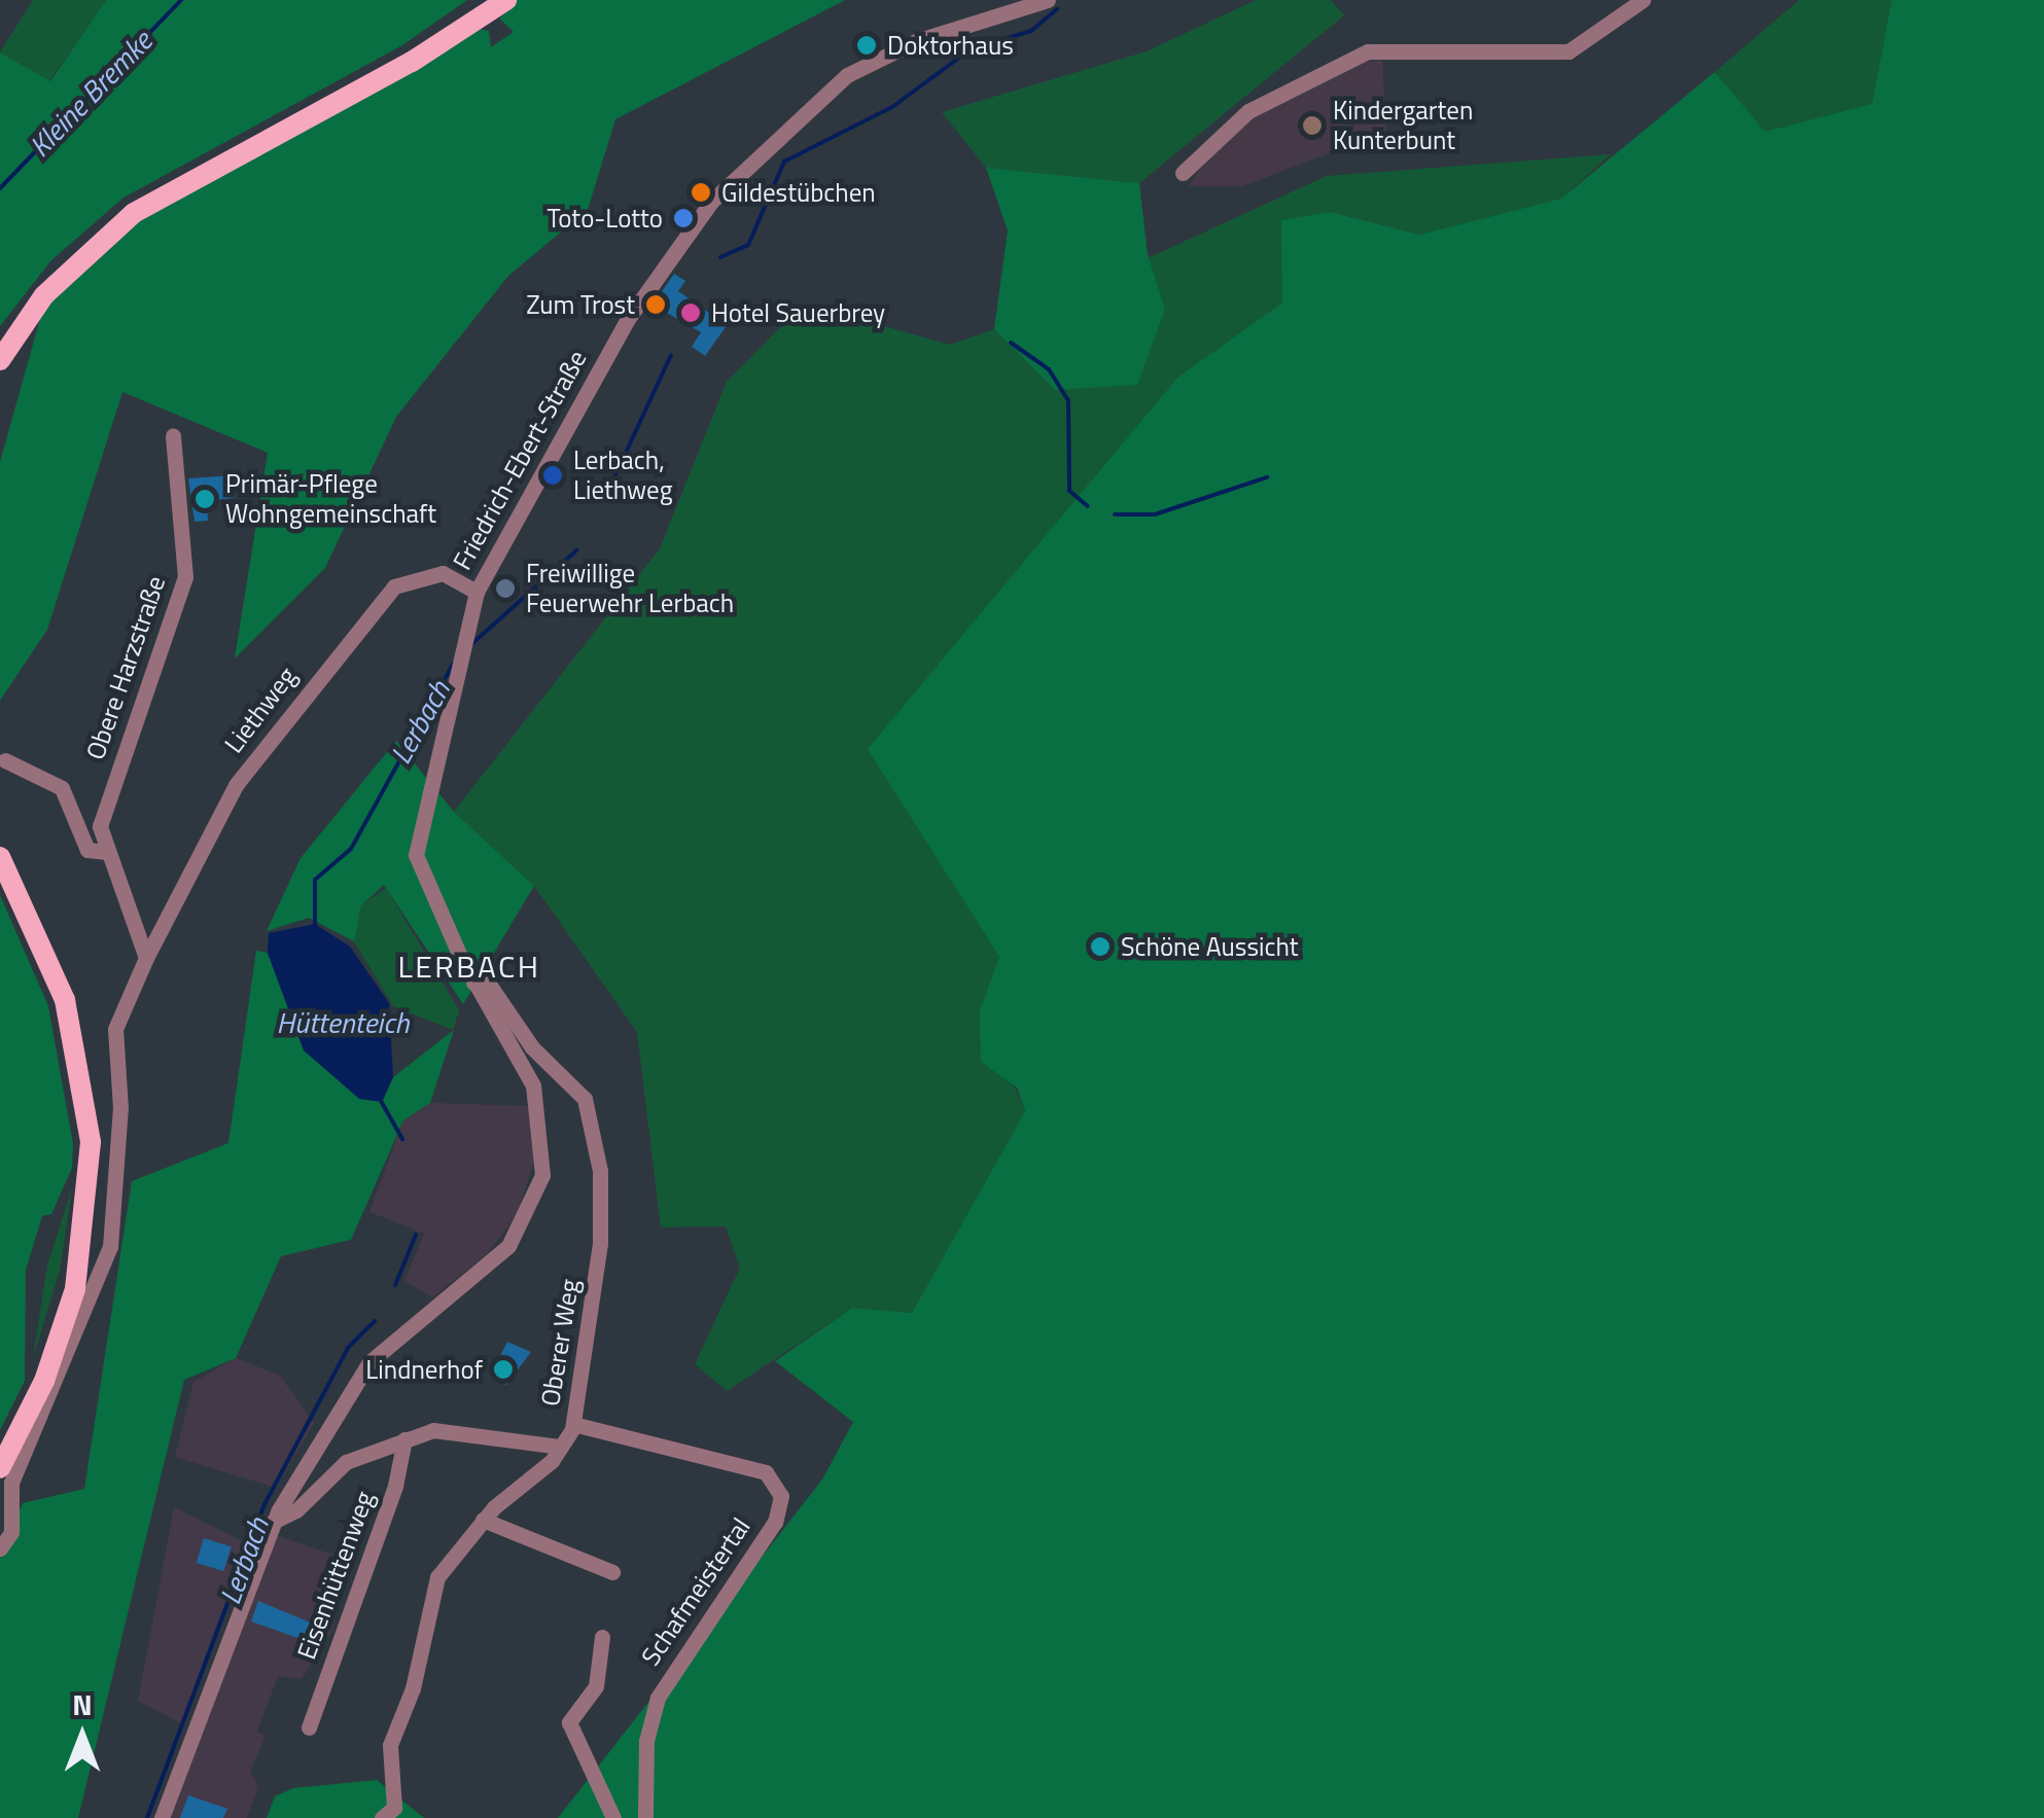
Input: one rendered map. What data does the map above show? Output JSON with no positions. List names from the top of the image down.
{
  "streets": {
    "street": [
      "Friedrich-Ebert-Straße",
      "Obere Harzstraße",
      "Liethweg",
      "Oberer Weg",
      "Eisenhüttenweg",
      "Schafmeistertal"
    ]
  },
  "crossings": [
    ["Friedrich-Ebert-Straße", "Liethweg"],
    ["Friedrich-Ebert-Straße", "Oberer Weg"],
    ["Obere Harzstraße", "Liethweg"]
  ],
  "districts": ["LERBACH"],
  "water": ["Kleine Bremke", "Lerbach", "Hüttenteich"],
  "places": [
    "Doktorhaus",
    "Kindergarten Kunterbunt",
    "Gildestübchen",
    "Toto-Lotto",
    "Zum Trost",
    "Hotel Sauerbrey",
    "Lerbach, Liethweg",
    "Primär-Pflege Wohngemeinschaft",
    "Freiwillige Feuerwehr Lerbach",
    "Schöne Aussicht",
    "Lindnerhof"
  ],
  "north": "top"
}
